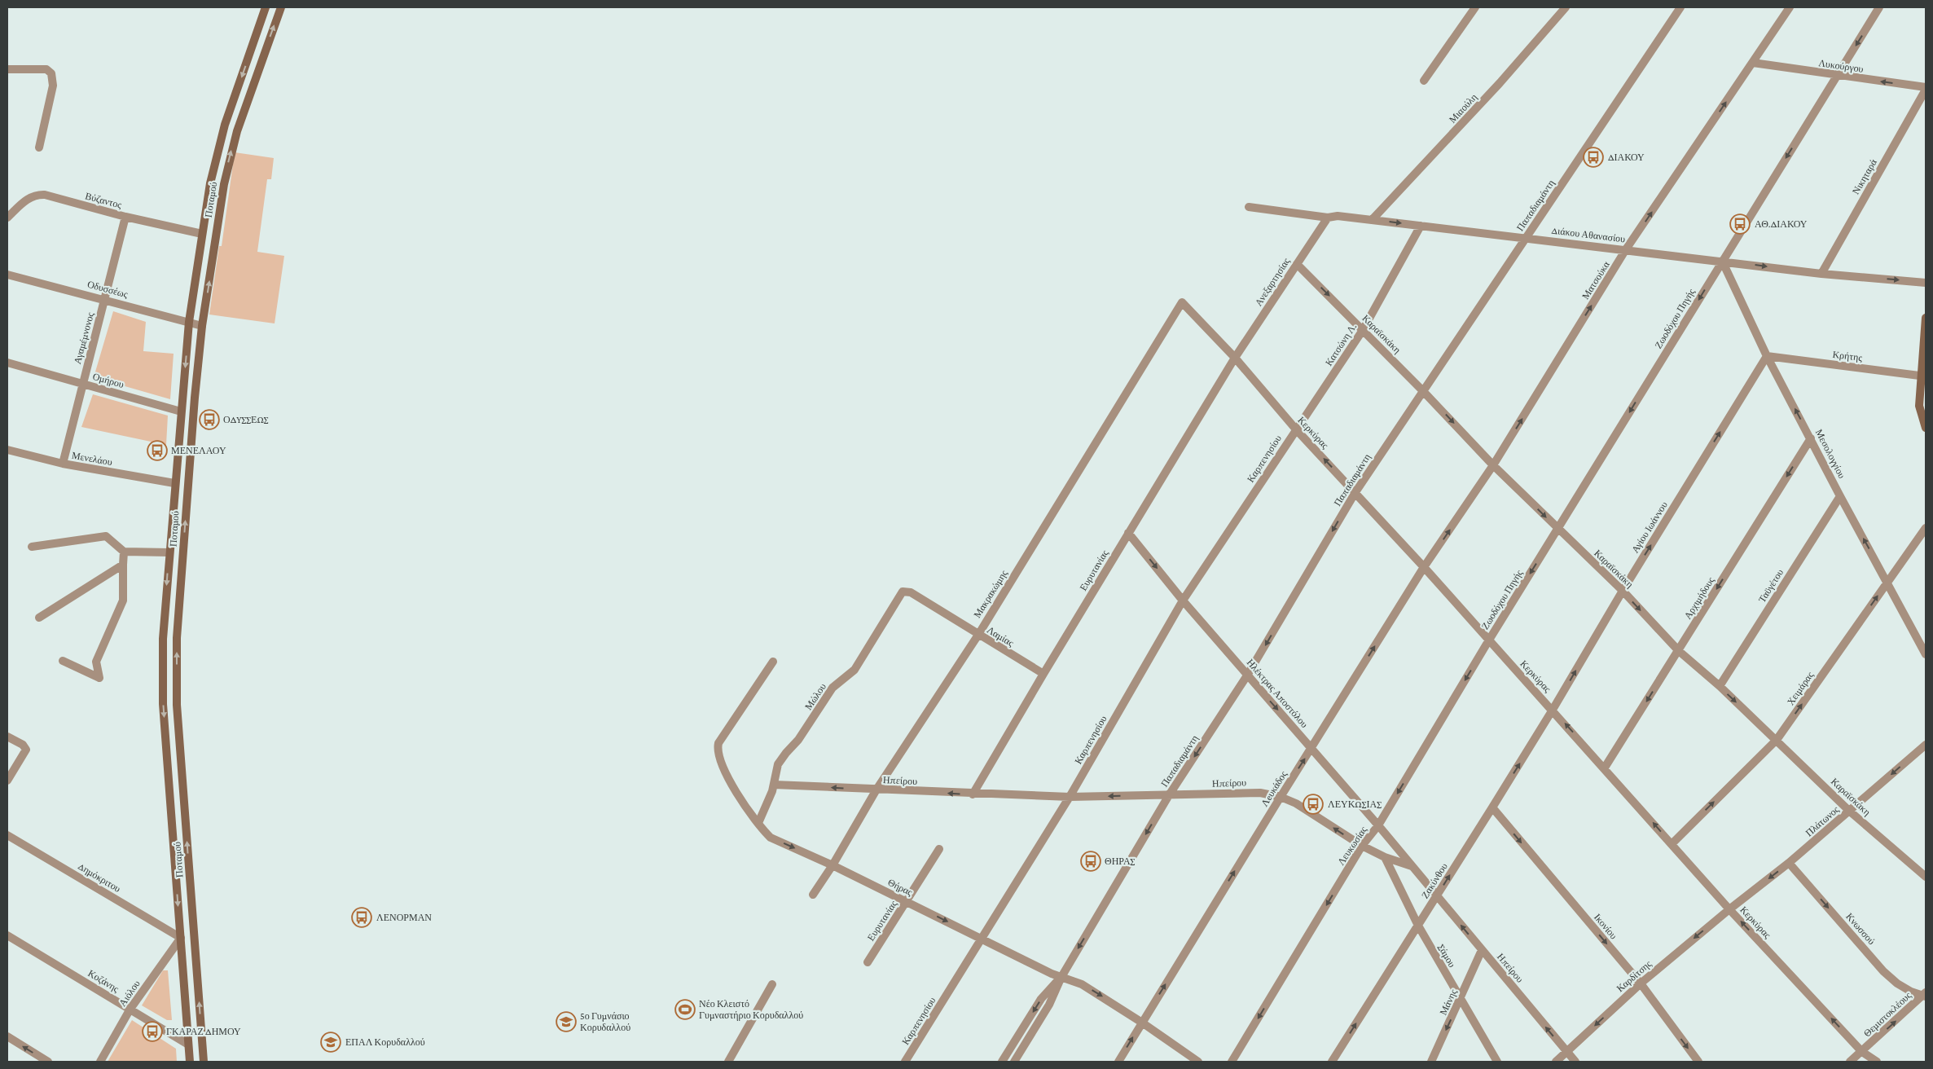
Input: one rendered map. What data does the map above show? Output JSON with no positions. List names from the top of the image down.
{
  "streets": {
    "street": [
      "Λυκούργου",
      "Μιαούλη",
      "Νικηταρά",
      "Ποταμού",
      "Βύζαντος",
      "Παπαδιαμάντη",
      "Διάκου Αθανασίου",
      "Ματσούκα",
      "Ανεξαρτησίας",
      "Οδυσσέως",
      "Ζωοδόχου Πηγής",
      "Καραϊσκάκη",
      "Αγαμέμνονος",
      "Κατσώνη Λ.",
      "Κρήτης",
      "Ομήρου",
      "Κερκύρας",
      "Μεσολογγίου",
      "Μενελάου",
      "Καρπενησίου",
      "Αγίου Ιωάννου",
      "Ευρυτανίας",
      "Ταϋγέτου",
      "Μακρακώμης",
      "Αρχιμήδους",
      "Λαμίας",
      "Χειμάρας",
      "Ηλέκτρας Αποστόλου",
      "Μώλου",
      "Ηπείρου",
      "Λeυκάδος",
      "Πλάτωνος",
      "Λευκωσίας",
      "Δημόκριτου",
      "Ζακύνθου",
      "Θήρας",
      "Ικονίου",
      "Κνωσσού",
      "Σάμου",
      "Καρδίτσης",
      "Κοζάνης",
      "Αιόλου",
      "Μάνης",
      "Θεμιστοκλέους"
    ]
  },
  "crossings": [
    ["Λυκούργου", "Νικηταρά"],
    ["Λυκούργου", "Ματσούκα"],
    ["Λυκούργου", "Ζωοδόχου Πηγής"],
    ["Μιαούλη", "Διάκου Αθανασίου"],
    ["Νικηταρά", "Διάκου Αθανασίου"],
    ["Ποταμού", "Βύζαντος"],
    ["Ποταμού", "Οδυσσέως"],
    ["Ποταμού", "Ομήρου"],
    ["Ποταμού", "Μενελάου"],
    ["Ποταμού", "Δημόκριτου"],
    ["Ποταμού", "Κοζάνης"],
    ["Ποταμού", "Αιόλου"],
    ["Βύζαντος", "Αγαμέμνονος"],
    ["Παπαδιαμάντη", "Διάκου Αθανασίου"],
    ["Παπαδιαμάντη", "Καραϊσκάκη"],
    ["Παπαδιαμάντη", "Κερκύρας"],
    ["Παπαδιαμάντη", "Ηλέκτρας Αποστόλου"],
    ["Παπαδιαμάντη", "Ηπείρου"],
    ["Παπαδιαμάντη", "Θήρας"],
    ["Διάκου Αθανασίου", "Ματσούκα"],
    ["Διάκου Αθανασίου", "Ανεξαρτησίας"],
    ["Διάκου Αθανασίου", "Ζωοδόχου Πηγής"],
    ["Διάκου Αθανασίου", "Κατσώνη Λ."],
    ["Διάκου Αθανασίου", "Μεσολογγίου"],
    ["Ματσούκα", "Καραϊσκάκη"],
    ["Ματσούκα", "Κερκύρας"],
    ["Ματσούκα", "Λeυκάδος"],
    ["Ανεξαρτησίας", "Καραϊσκάκη"],
    ["Ανεξαρτησίας", "Κερκύρας"],
    ["Ανεξαρτησίας", "Ευρυτανίας"],
    ["Οδυσσέως", "Αγαμέμνονος"],
    ["Ζωοδόχου Πηγής", "Καραϊσκάκη"],
    ["Ζωοδόχου Πηγής", "Κερκύρας"],
    ["Ζωοδόχου Πηγής", "Μεσολογγίου"],
    ["Ζωοδόχου Πηγής", "Λευκωσίας"],
    ["Καραϊσκάκη", "Κατσώνη Λ."],
    ["Καραϊσκάκη", "Αγίου Ιωάννου"],
    ["Καραϊσκάκη", "Ταϋγέτου"],
    ["Καραϊσκάκη", "Αρχιμήδους"],
    ["Καραϊσκάκη", "Χειμάρας"],
    ["Καραϊσκάκη", "Πλάτωνος"],
    ["Αγαμέμνονος", "Ομήρου"],
    ["Αγαμέμνονος", "Μενελάου"],
    ["Κατσώνη Λ.", "Κερκύρας"],
    ["Κατσώνη Λ.", "Καρπενησίου"],
    ["Κρήτης", "Μεσολογγίου"],
    ["Κρήτης", "Αγίου Ιωάννου"],
    ["Κερκύρας", "Καρπενησίου"],
    ["Κερκύρας", "Αγίου Ιωάννου"],
    ["Κερκύρας", "Ευρυτανίας"],
    ["Κερκύρας", "Μακρακώμης"],
    ["Κερκύρας", "Αρχιμήδους"],
    ["Κερκύρας", "Χειμάρας"],
    ["Κερκύρας", "Λeυκάδος"],
    ["Κερκύρας", "Πλάτωνος"],
    ["Κερκύρας", "Λευκωσίας"],
    ["Κερκύρας", "Ζακύνθου"],
    ["Κερκύρας", "Καρδίτσης"],
    ["Κερκύρας", "Θεμιστοκλέους"],
    ["Μεσολογγίου", "Αγίου Ιωάννου"],
    ["Μεσολογγίου", "Ταϋγέτου"],
    ["Μεσολογγίου", "Αρχιμήδους"],
    ["Μεσολογγίου", "Χειμάρας"],
    ["Καρπενησίου", "Ηλέκτρας Αποστόλου"],
    ["Καρπενησίου", "Ηπείρου"],
    ["Καρπενησίου", "Θήρας"],
    ["Αγίου Ιωάννου", "Ζακύνθου"],
    ["Ευρυτανίας", "Λαμίας"],
    ["Ευρυτανίας", "Ηλέκτρας Αποστόλου"],
    ["Ευρυτανίας", "Ηπείρου"],
    ["Ευρυτανίας", "Θήρας"],
    ["Μακρακώμης", "Λαμίας"],
    ["Μακρακώμης", "Ηπείρου"],
    ["Μακρακώμης", "Θήρας"],
    ["Λαμίας", "Μώλου"],
    ["Ηλέκτρας Αποστόλου", "Ηπείρου"],
    ["Ηλέκτρας Αποστόλου", "Λeυκάδος"],
    ["Ηλέκτρας Αποστόλου", "Λευκωσίας"],
    ["Μώλου", "Ηπείρου"],
    ["Μώλου", "Θήρας"],
    ["Ηπείρου", "Λeυκάδος"],
    ["Ηπείρου", "Λευκωσίας"],
    ["Ηπείρου", "Ζακύνθου"],
    ["Ηπείρου", "Σάμου"],
    ["Ηπείρου", "Καρδίτσης"],
    ["Ηπείρου", "Μάνης"],
    ["Λeυκάδος", "Θήρας"],
    ["Πλάτωνος", "Κνωσσού"],
    ["Πλάτωνος", "Καρδίτσης"],
    ["Δημόκριτου", "Αιόλου"],
    ["Ζακύνθου", "Ικονίου"],
    ["Ζακύνθου", "Σάμου"],
    ["Ικονίου", "Καρδίτσης"],
    ["Κνωσσού", "Θεμιστοκλέους"],
    ["Σάμου", "Μάνης"],
    ["Κοζάνης", "Αιόλου"]
  ],
  "one_way": [
    "Λυκούργου",
    "Παπαδιαμάντη",
    "Διάκου Αθανασίου",
    "Ματσούκα",
    "Ζωοδόχου Πηγής",
    "Καραϊσκάκη",
    "Κερκύρας",
    "Μεσολογγίου",
    "Αγίου Ιωάννου",
    "Αρχιμήδους",
    "Χειμάρας",
    "Ηλέκτρας Αποστόλου",
    "Ηπείρου",
    "Λeυκάδος",
    "Πλάτωνος",
    "Λευκωσίας",
    "Ζακύνθου",
    "Θήρας",
    "Ικονίου",
    "Κνωσσού",
    "Καρδίτσης",
    "Μάνης",
    "Θεμιστοκλέους"
  ],
  "places": {
    "bus stop": [
      "ΔΙΑΚΟΥ",
      "ΑΘ.ΔΙΑΚΟΥ",
      "ΟΔYΣΣΕΩΣ",
      "ΜΕΝΕΛΑΟΥ",
      "ΛΕΥΚΩΣΙΑΣ",
      "ΘΗΡΑΣ",
      "ΛΕΝΟΡΜΑΝ",
      "ΓΚΑΡΑΖ ΔΗΜΟΥ"
    ],
    "sports": ["Νέο Κλειστό Γυμναστήριο Κορυδαλλού"],
    "school or university": ["5ο Γυμνάσιο Κορυδαλλού", "ΕΠΑΛ Κορυδαλλού"]
  }
}
